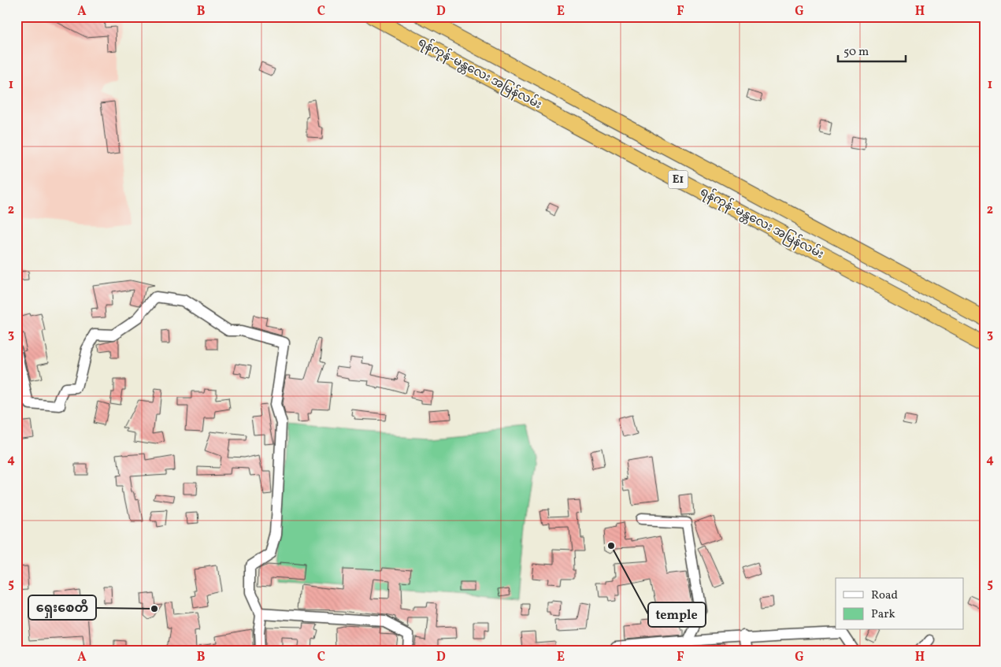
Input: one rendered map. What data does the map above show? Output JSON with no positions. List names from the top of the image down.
{
  "streets": {
    "highway": ["ရန်ကုန်-မန္တလေး အမြန်လမ်း", "E1"]
  },
  "places": ["temple", "ရှေးစေတီ"],
  "legend": ["Road", "Park"],
  "scale_bar": "50 m",
  "grid": {
    "columns": [
      "A",
      "B",
      "C",
      "D",
      "E",
      "F",
      "G",
      "H"
    ],
    "rows": [
      "1",
      "2",
      "3",
      "4",
      "5"
    ]
  }
}
